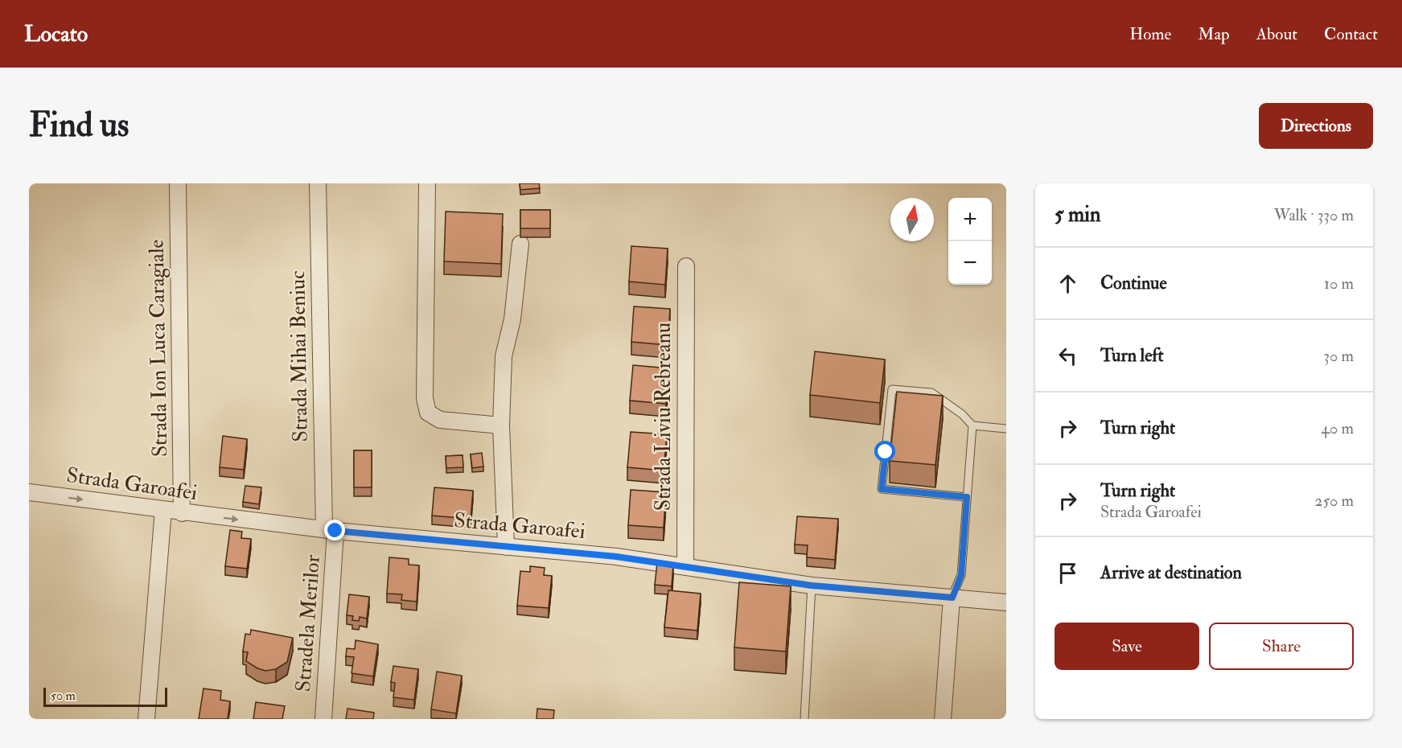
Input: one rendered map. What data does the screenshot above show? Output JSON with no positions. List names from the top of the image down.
{
  "streets": {
    "street": [
      "Strada Ion Luca Caragiale",
      "Strada Mihai Beniuc",
      "Strada Liviu Rebreanu",
      "Strada Garoafei",
      "Stradela Merilor"
    ]
  },
  "crossings": [
    ["Strada Ion Luca Caragiale", "Strada Garoafei"],
    ["Strada Mihai Beniuc", "Strada Garoafei"],
    ["Strada Mihai Beniuc", "Stradela Merilor"],
    ["Strada Liviu Rebreanu", "Strada Garoafei"],
    ["Strada Garoafei", "Stradela Merilor"]
  ],
  "scale_bar": "50 m",
  "north": "top",
  "page": {
    "header": "Locato",
    "nav": [
      "Home",
      "Map",
      "About",
      "Contact"
    ],
    "buttons": [
      "Directions",
      ["Save", "Share"]
    ],
    "title": "Find us",
    "heading": ["5 min", "Walk · 330 m"],
    "map_buttons": ["+", "−"],
    "list": [
      ["Continue", "10 m"],
      ["Turn left", "30 m"],
      ["Turn right", "40 m"],
      ["Turn right", "Strada Garoafei", "250 m"],
      "Arrive at destination"
    ],
    "scale": "50 m"
  }
}
